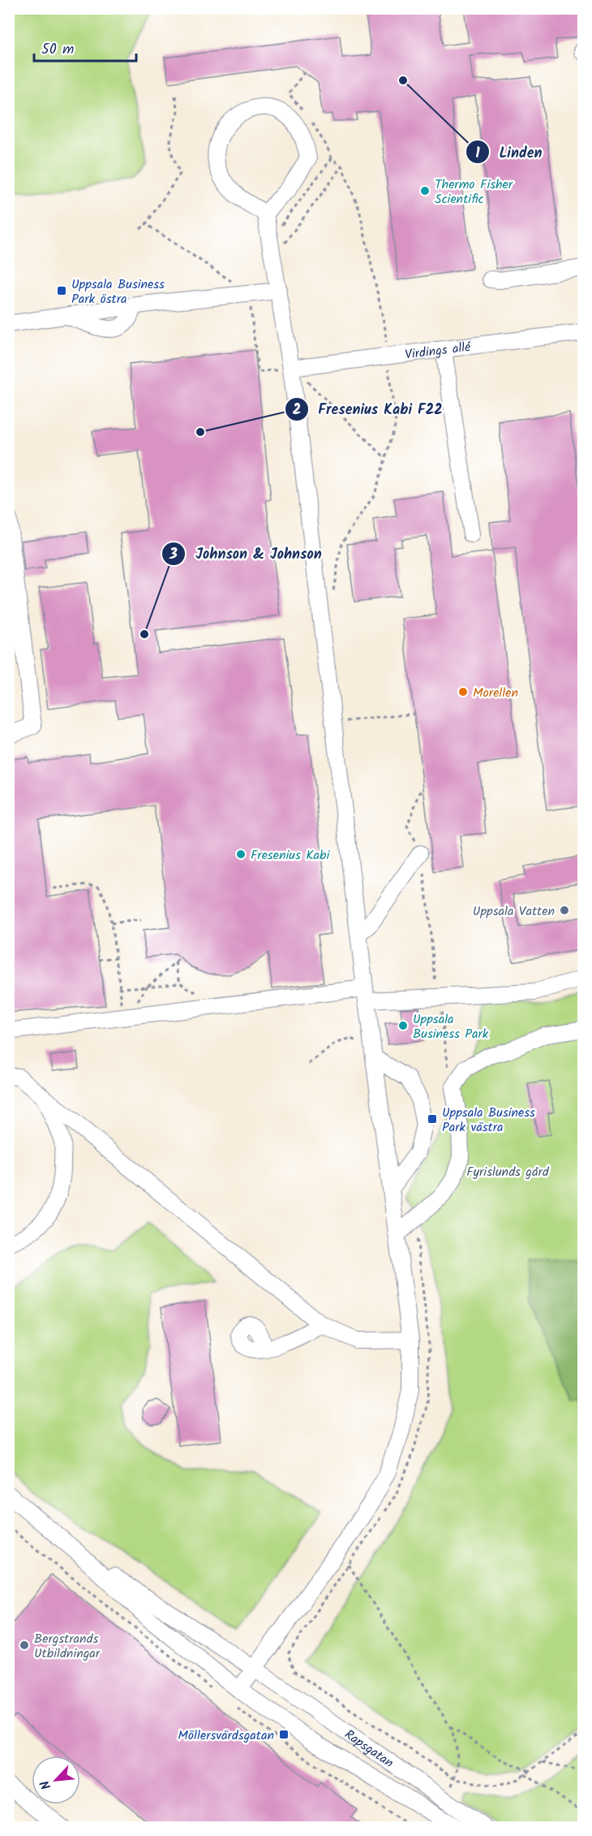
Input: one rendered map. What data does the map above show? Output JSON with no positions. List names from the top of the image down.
{
  "streets": {
    "street": ["Virdings allé", "Rapsgatan"]
  },
  "parks": ["Fyrislunds gård"],
  "places": {
    "other": [
      "Linden",
      "Thermo Fisher Scientific",
      "Fresenius Kabi F22",
      "Johnson & Johnson",
      "Morellen",
      "Fresenius Kabi",
      "Uppsala Vatten",
      "Uppsala Business Park",
      "Bergstrands Utbildningar"
    ],
    "transit": ["Uppsala Business Park östra", "Uppsala Business Park västra", "Möllersvärdsgatan"]
  },
  "scale_bar": "50 m",
  "north": "bottom left"
}
